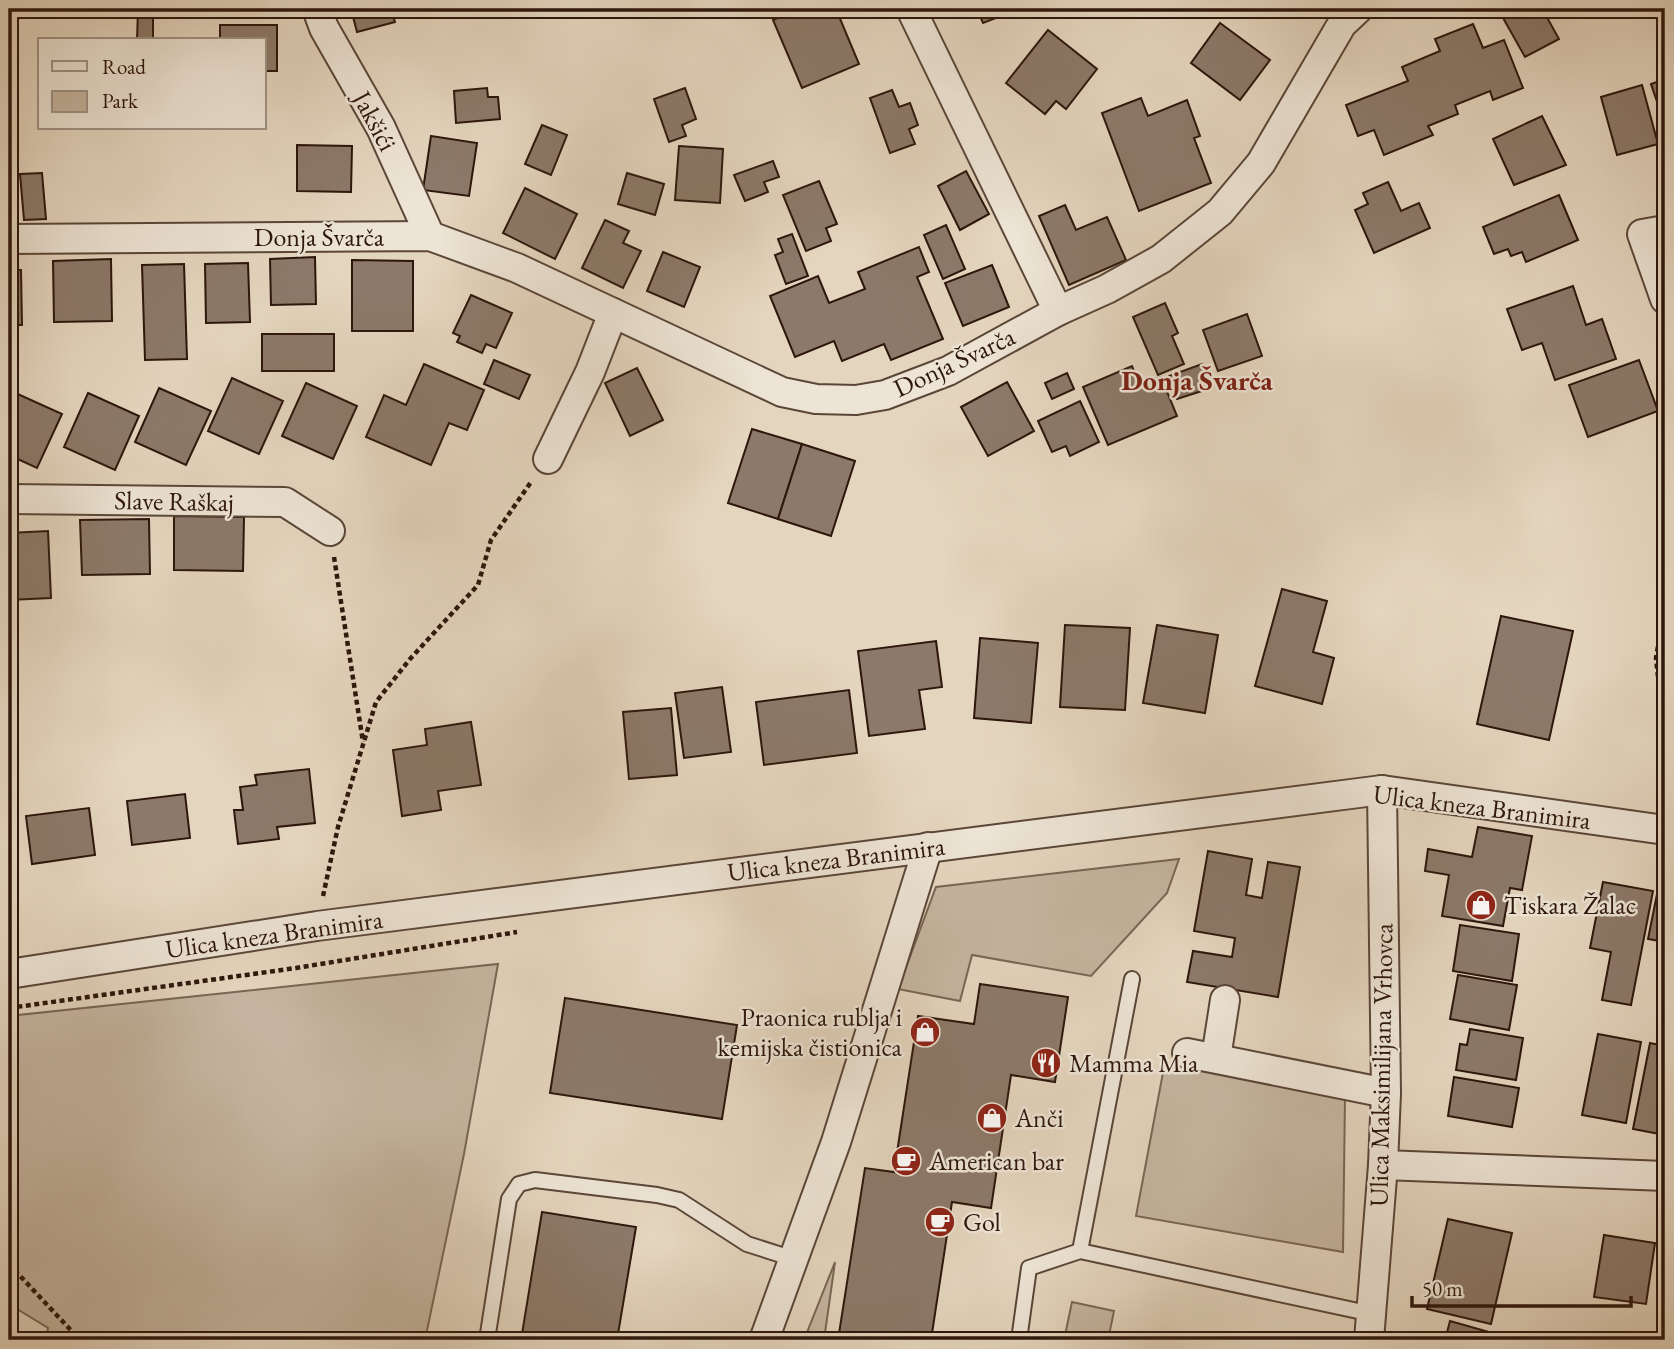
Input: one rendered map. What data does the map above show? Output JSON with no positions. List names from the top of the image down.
{
  "streets": {
    "street": [
      "Jakšići",
      "Donja Švarča",
      "Slave Raškaj",
      "Ulica kneza Branimira",
      "Ulica Maksimilijana Vrhovca"
    ]
  },
  "crossings": [
    ["Jakšići", "Donja Švarča"],
    ["Ulica kneza Branimira", "Ulica Maksimilijana Vrhovca"]
  ],
  "districts": ["Donja Švarča"],
  "places": {
    "shop": ["Tiskara Žalac", "Praonica rublja i kemijska čistionica", "Anči"],
    "restaurant": ["Mamma Mia"],
    "cafe": ["American bar", "Gol"]
  },
  "legend": ["Road", "Park"],
  "scale_bar": "50 m"
}
